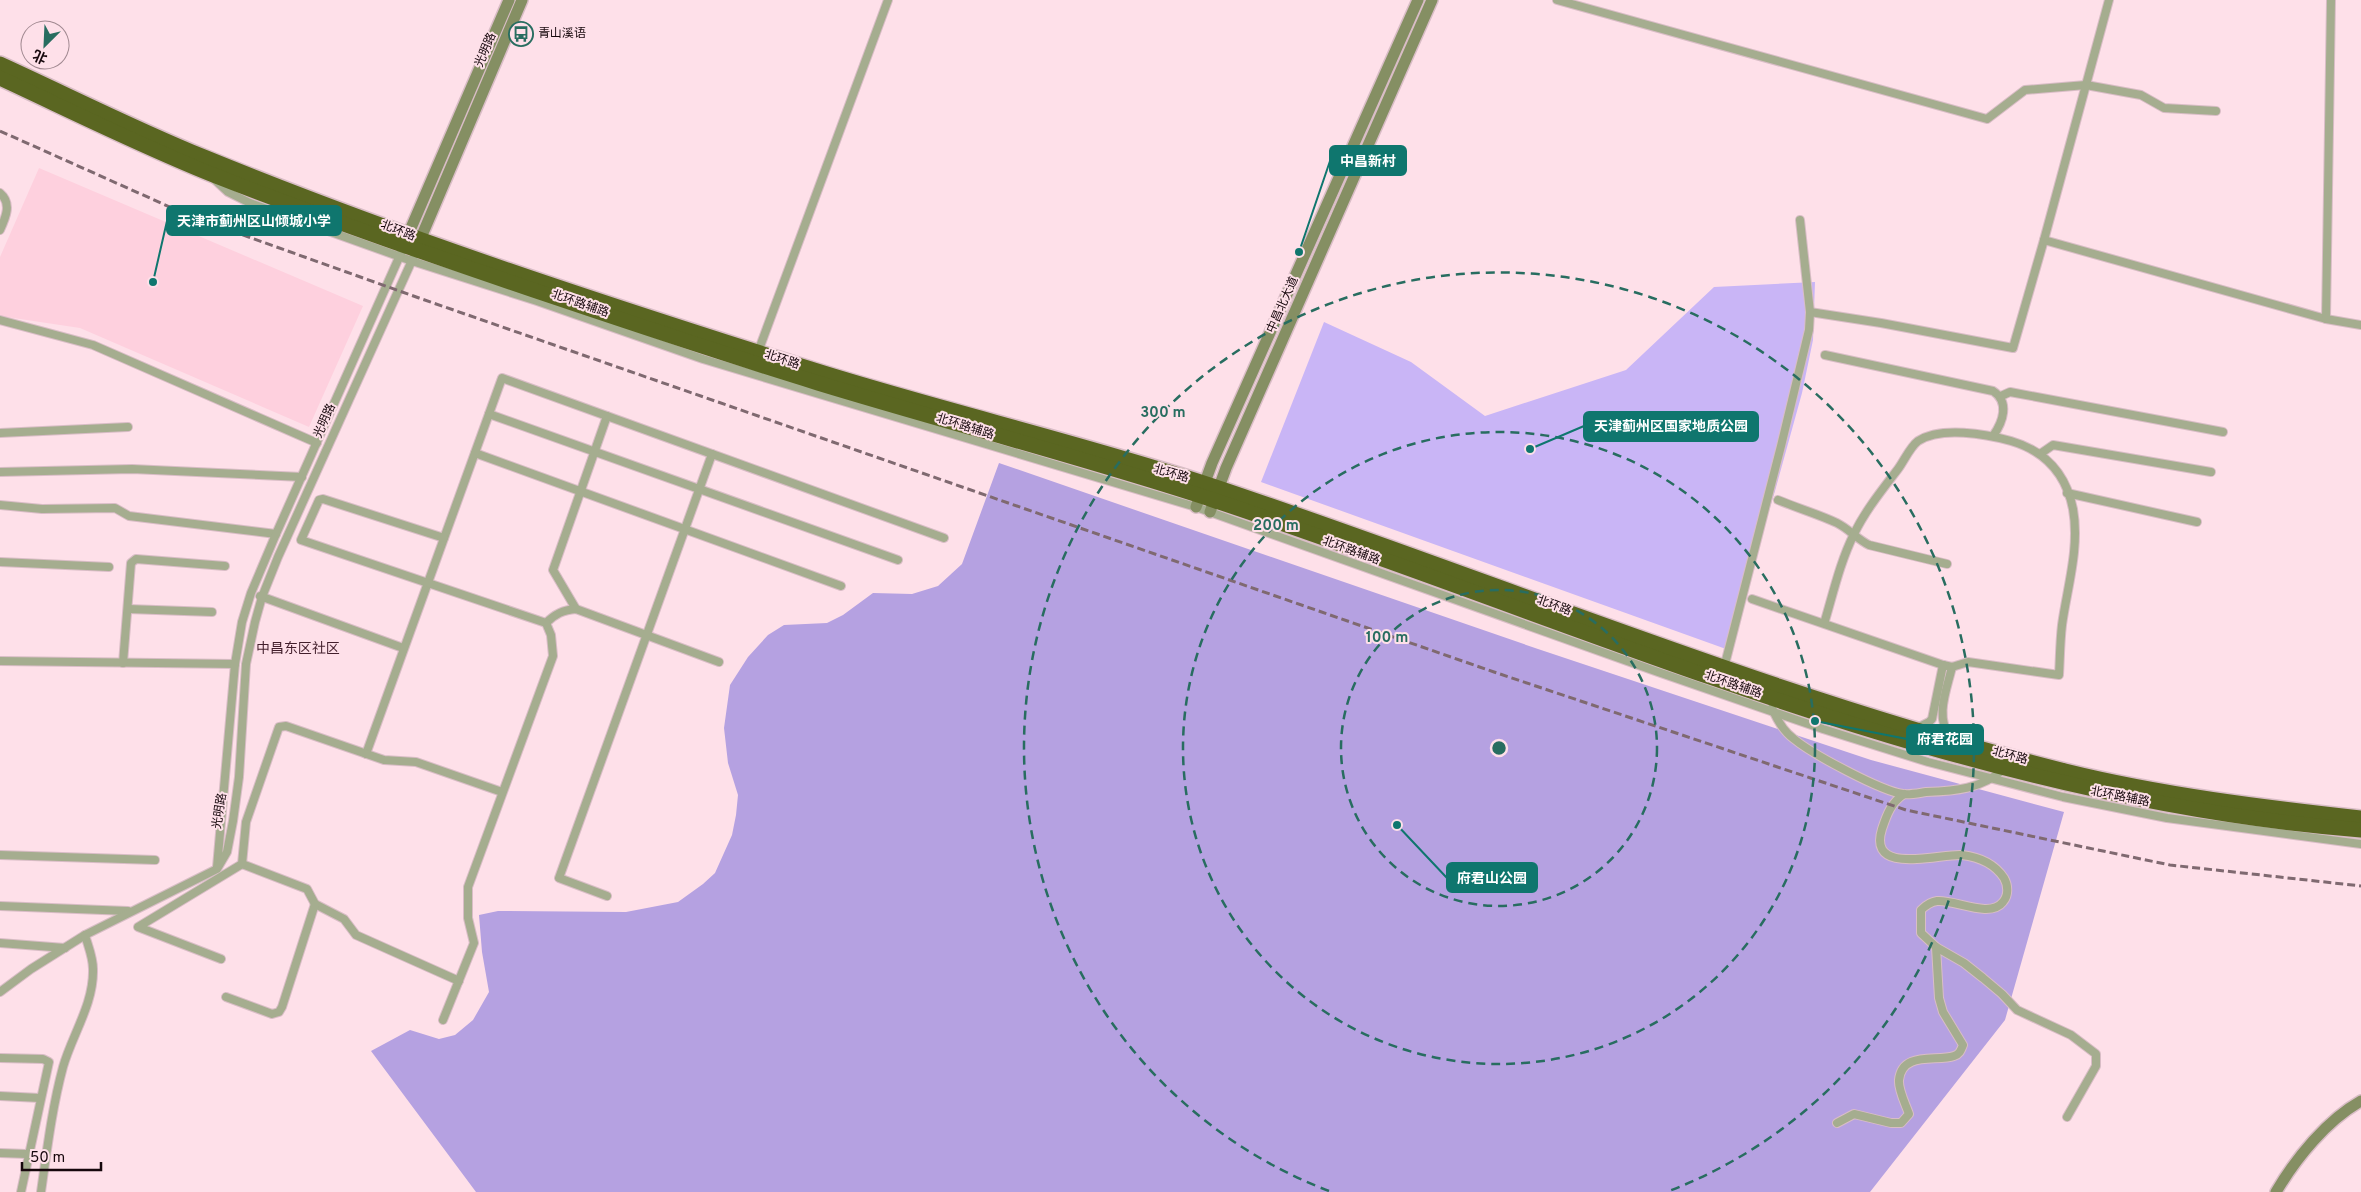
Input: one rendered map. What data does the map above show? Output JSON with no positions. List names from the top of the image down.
{
  "streets": {
    "highway": ["北环路"],
    "main road": ["光明路", "中昌北大道"],
    "street": ["北环路辅路"]
  },
  "crossings": [
    ["光明路", "北环路"],
    ["北环路", "北环路辅路"],
    ["北环路", "中昌北大道"]
  ],
  "districts": ["中昌东区社区"],
  "places": {
    "bus stop": ["青山溪语"],
    "other": [
      "中昌新村",
      "天津市蓟州区山倾城小学",
      "天津蓟州区国家地质公园",
      "府君花园",
      "府君山公园"
    ]
  },
  "scale_bar": "50 m",
  "north": "bottom left",
  "rings": ["300 m", "200 m", "100 m"]
}
